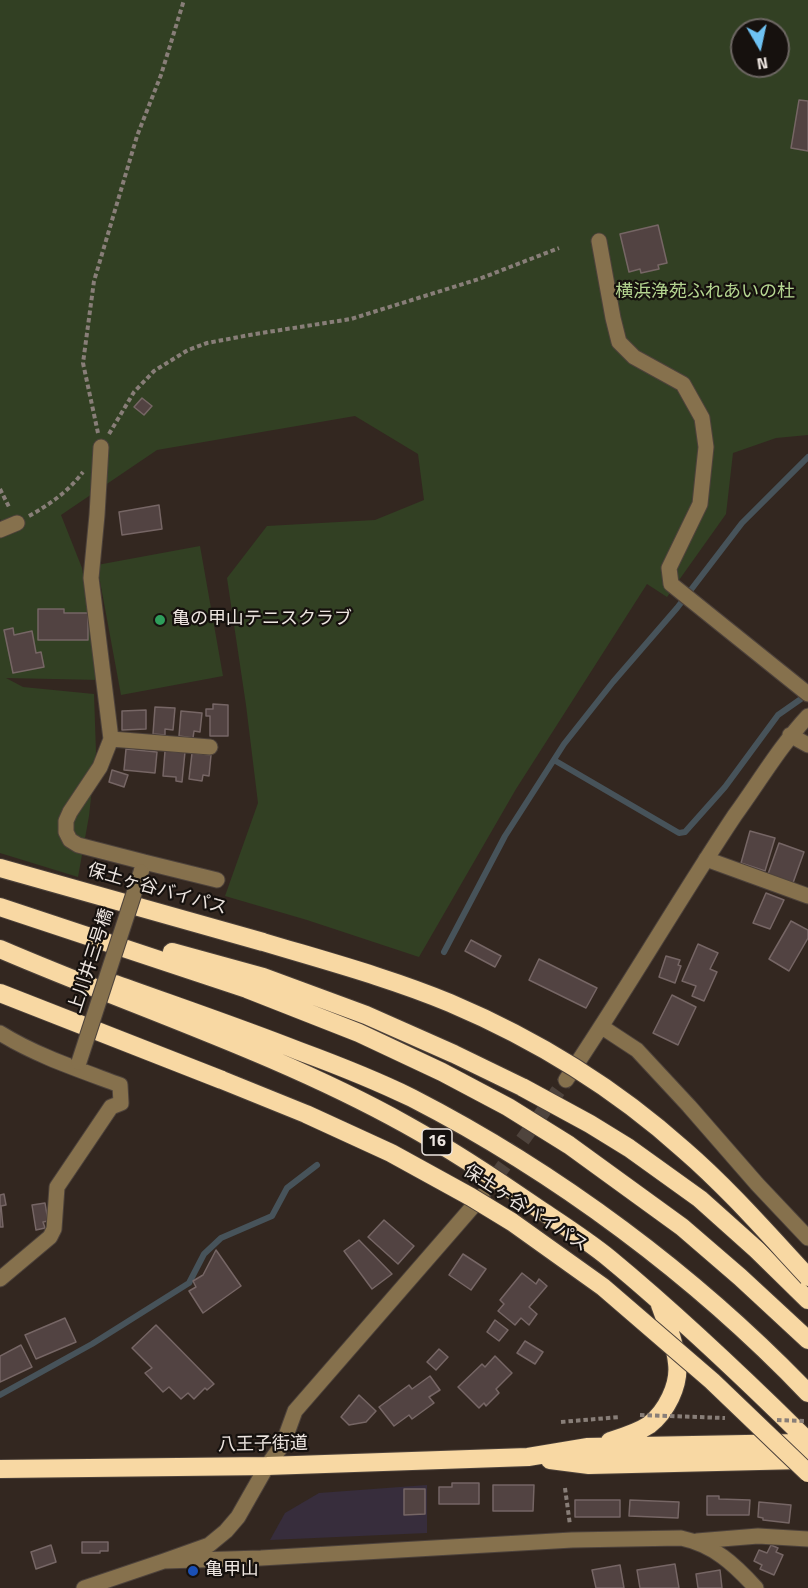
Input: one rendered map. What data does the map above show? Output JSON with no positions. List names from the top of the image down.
{
  "streets": {
    "highway": ["保土ヶ谷バイパス", "16", "八王子街道"],
    "street": ["上川井三号橋"]
  },
  "parks": ["横浜浄苑ふれあいの杜"],
  "places": ["亀の甲山テニスクラブ", "亀甲山"],
  "north": "bottom"
}
